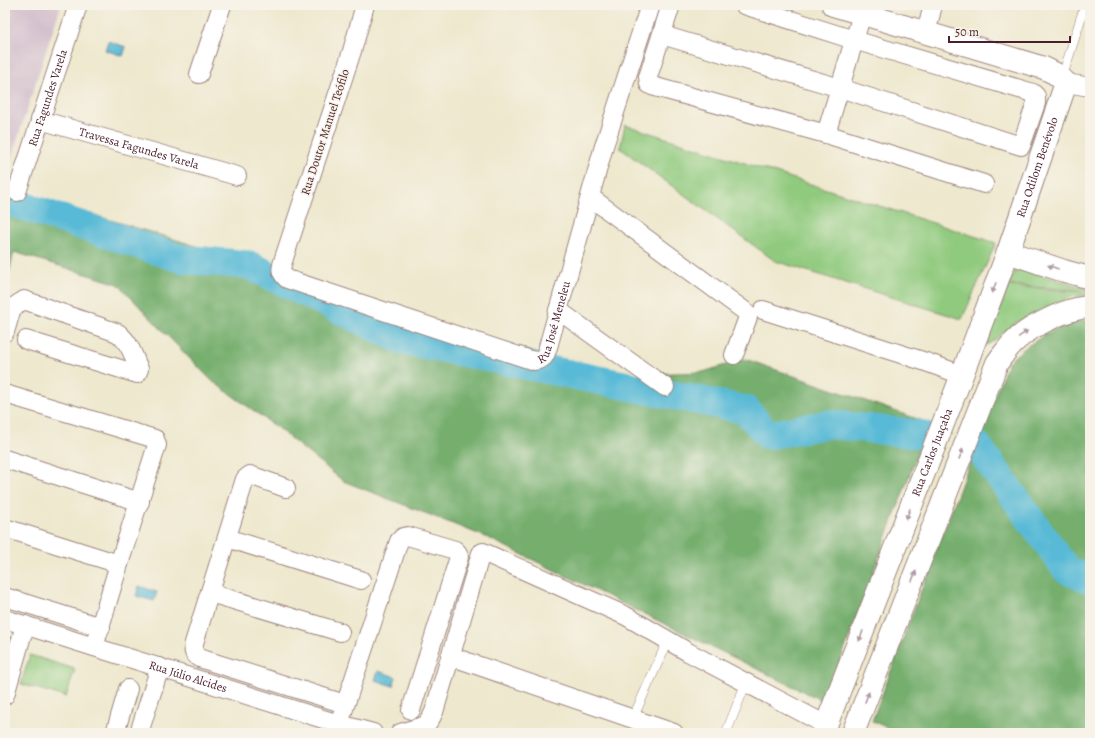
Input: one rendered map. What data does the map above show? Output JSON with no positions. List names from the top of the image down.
{
  "streets": {
    "street": [
      "Rua Fagundes Varela",
      "Rua Doutor Manuel Teófilo",
      "Travessa Fagundes Varela",
      "Rua Odilom Benévolo",
      "Rua José Meneleu",
      "Rua Carlos Juaçaba",
      "Rua Júlio Alcides"
    ]
  },
  "crossings": [
    ["Rua Fagundes Varela", "Travessa Fagundes Varela"],
    ["Rua Doutor Manuel Teófilo", "Rua José Meneleu"],
    ["Rua Odilom Benévolo", "Rua Carlos Juaçaba"]
  ],
  "scale_bar": "50 m"
}
